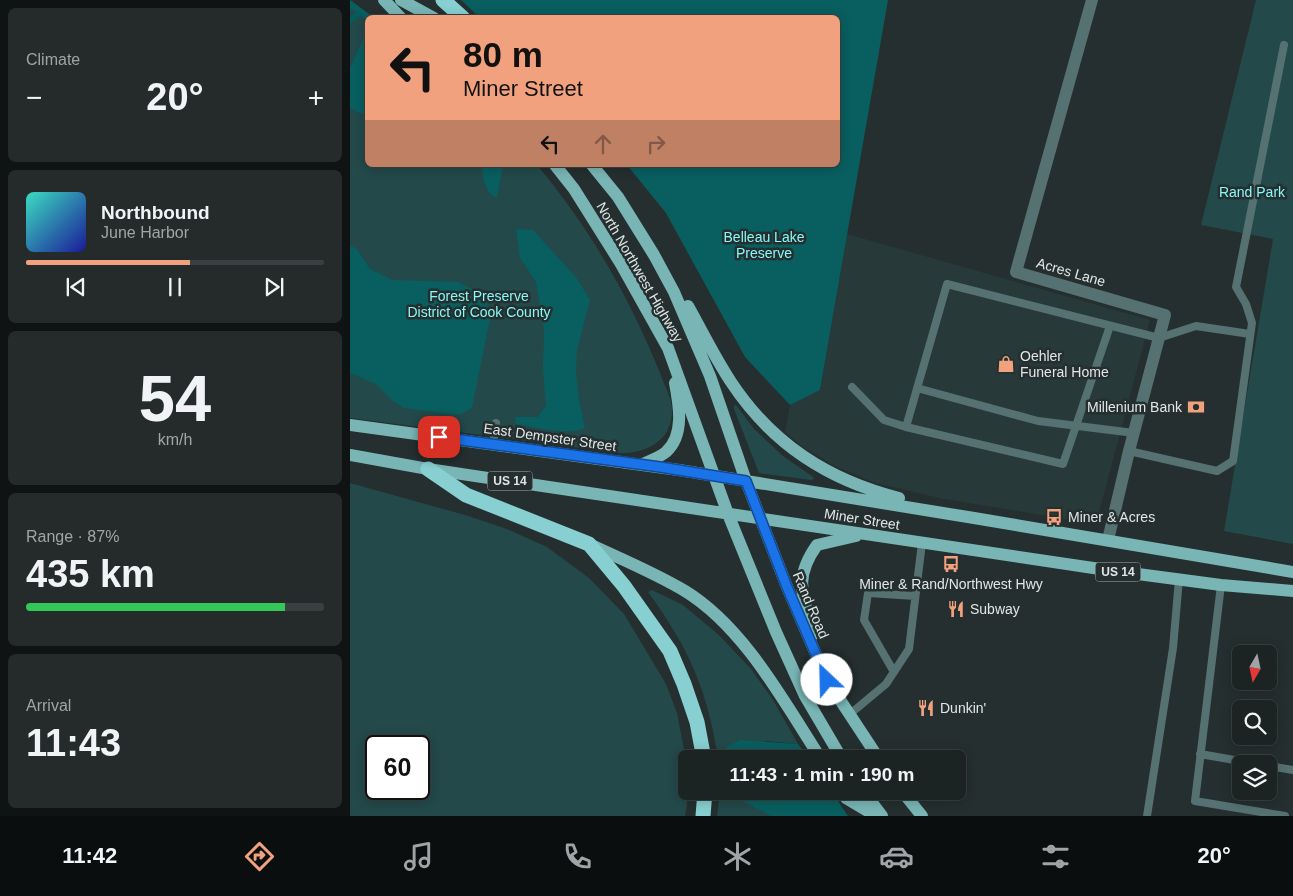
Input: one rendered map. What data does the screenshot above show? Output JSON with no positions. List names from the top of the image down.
{
  "streets": {
    "main road": [
      "North Northwest Highway",
      "East Dempster Street",
      "US 14",
      "Miner Street",
      "Rand Road"
    ],
    "street": ["Acres Lane"]
  },
  "crossings": [
    ["North Northwest Highway", "East Dempster Street"],
    ["North Northwest Highway", "Miner Street"],
    ["North Northwest Highway", "Rand Road"],
    ["Acres Lane", "Miner Street"],
    ["East Dempster Street", "Miner Street"],
    ["US 14", "Miner Street"],
    ["Miner Street", "Rand Road"]
  ],
  "parks": ["Rand Park", "Belleau Lake Preserve", "Forest Preserve District of Cook County"],
  "places": {
    "shop": ["Oehler Funeral Home"],
    "bank": ["Millenium Bank"],
    "bus stop": ["Miner & Acres", "Miner & Rand/Northwest Hwy"],
    "restaurant": ["Subway", "Dunkin'"]
  },
  "north": "bottom",
  "page": {
    "tile": [
      "Climate",
      ["54", "km/h"],
      ["Range · 87%", "435 km"],
      ["Arrival", "11:43"]
    ],
    "turn": ["80 m", "Miner Street"],
    "heat": ["−", "20°", "+"],
    "song": ["Northbound", "June Harbor"],
    "limit": "60",
    "trip": "11:43 · 1 min · 190 m",
    "tabs": ["11:42", "20°"]
  }
}
